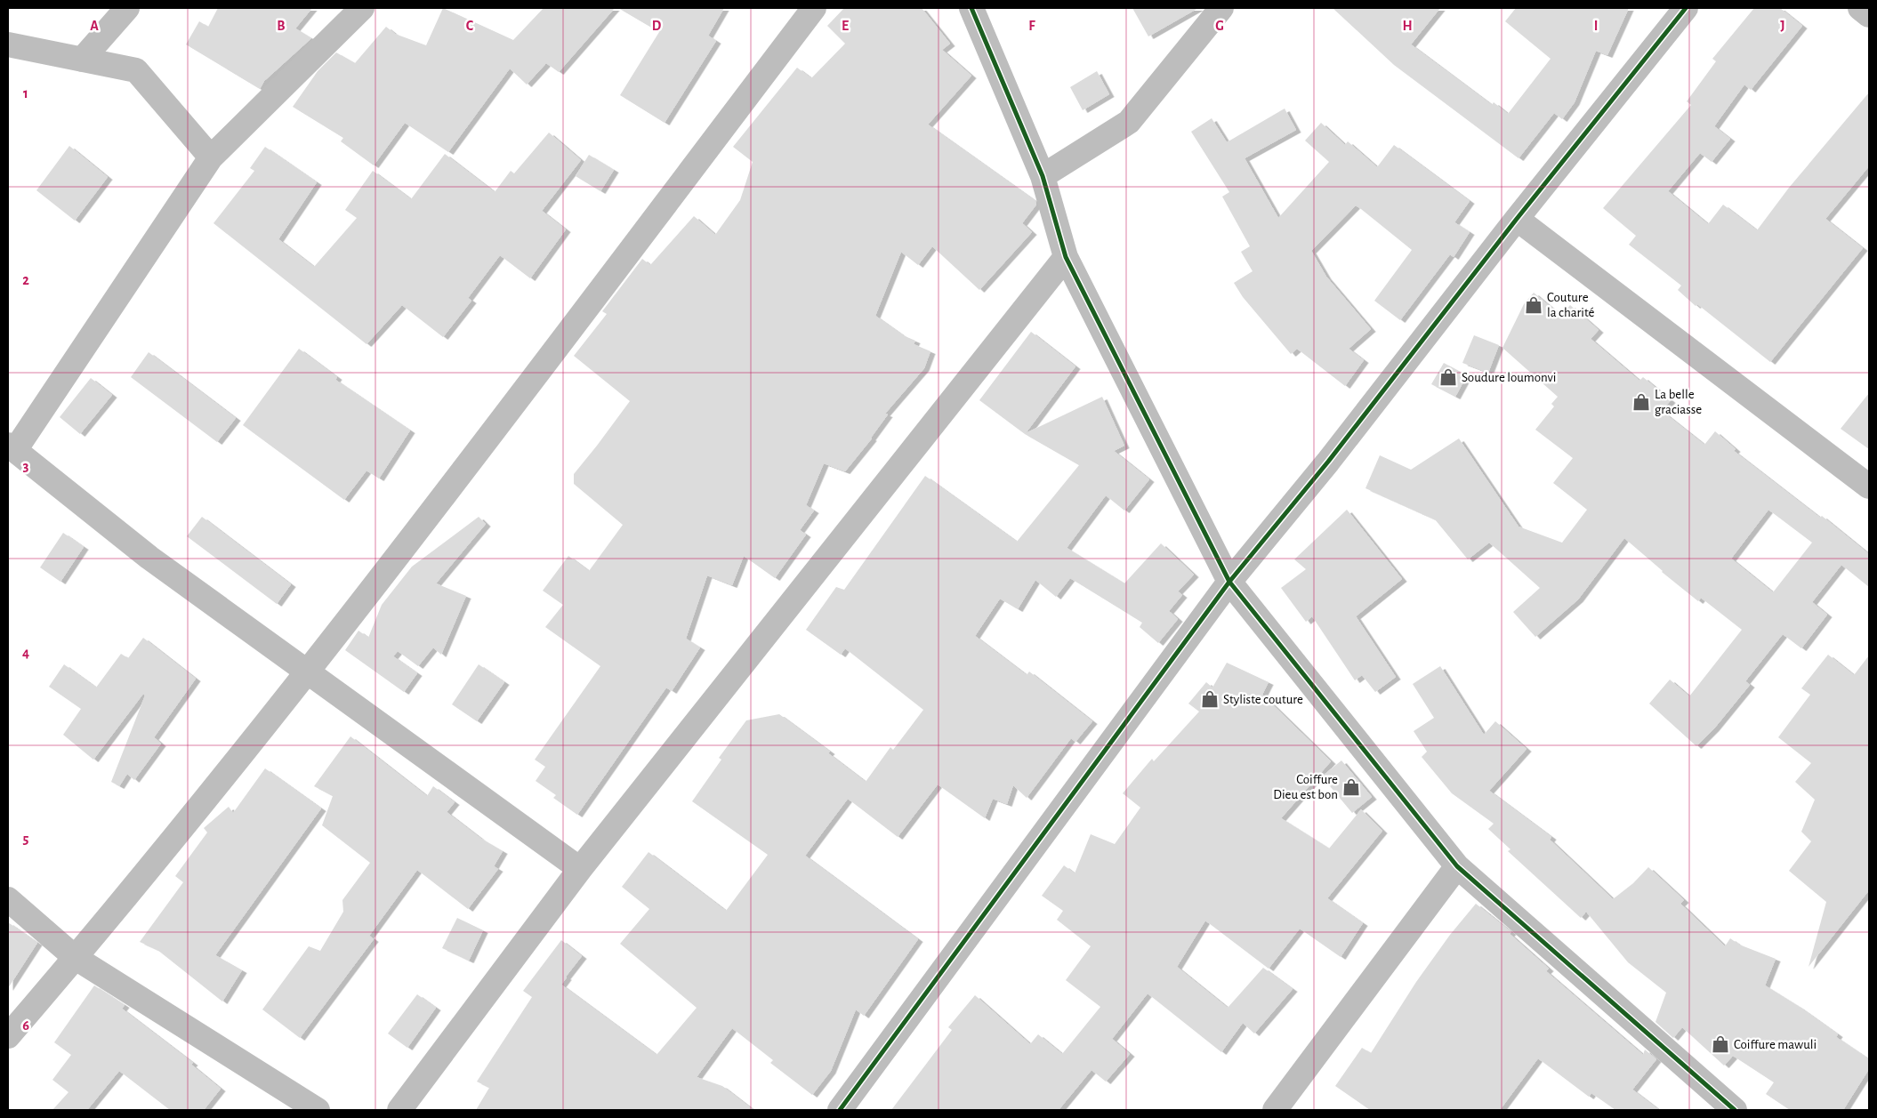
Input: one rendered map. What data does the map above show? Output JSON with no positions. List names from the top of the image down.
{
  "places": {
    "shop": [
      "Couture la charité",
      "Soudure loumonvi",
      "La belle graciasse",
      "Styliste couture",
      "Coiffure Dieu est bon",
      "Coiffure mawuli"
    ]
  },
  "grid": {
    "columns": [
      "A",
      "B",
      "C",
      "D",
      "E",
      "F",
      "G",
      "H",
      "I",
      "J"
    ],
    "rows": [
      "1",
      "2",
      "3",
      "4",
      "5",
      "6"
    ]
  }
}
